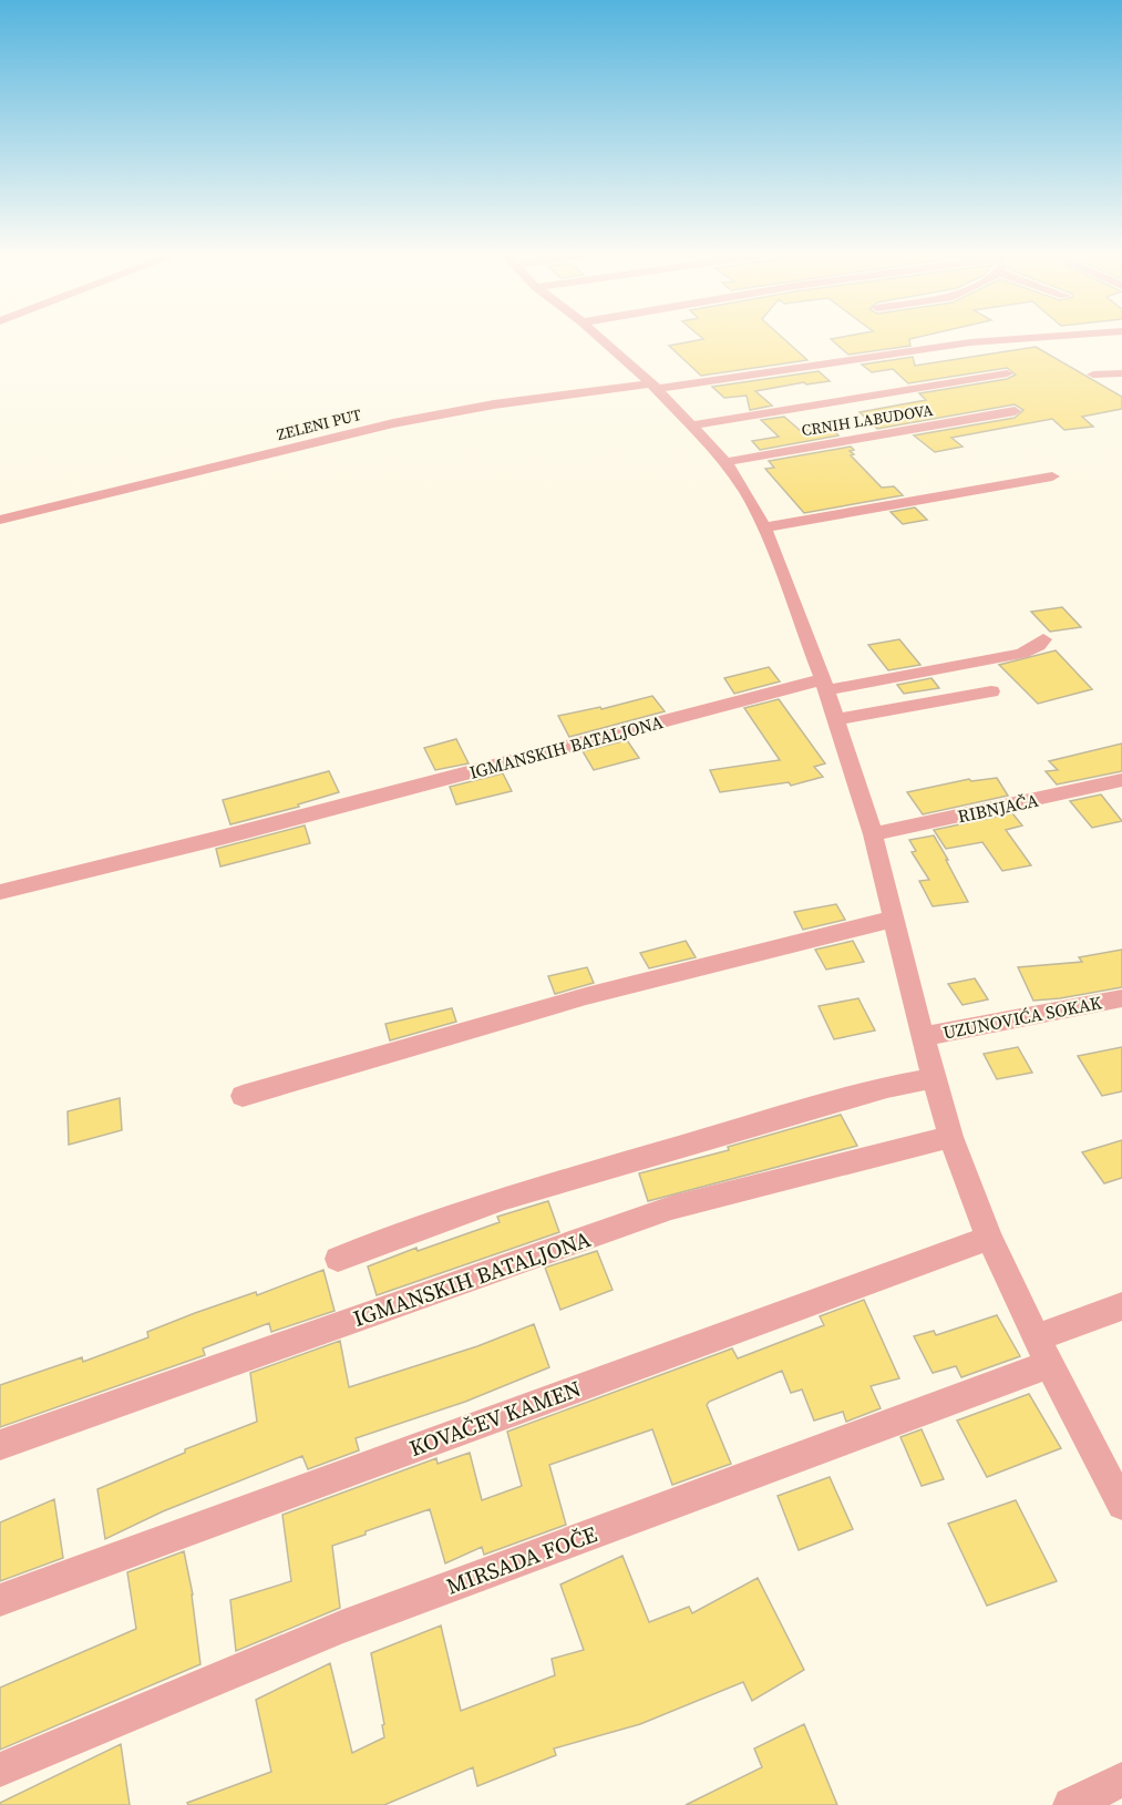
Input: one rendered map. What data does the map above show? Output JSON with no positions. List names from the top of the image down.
{
  "streets": {
    "street": [
      "CRNIH LABUDOVA",
      "ZELENI PUT",
      "IGMANSKIH BATALJONA",
      "RIBNJAČA",
      "UZUNOVIĆA SOKAK",
      "KOVAČEV KAMEN",
      "MIRSADA FOČE"
    ]
  }
}
